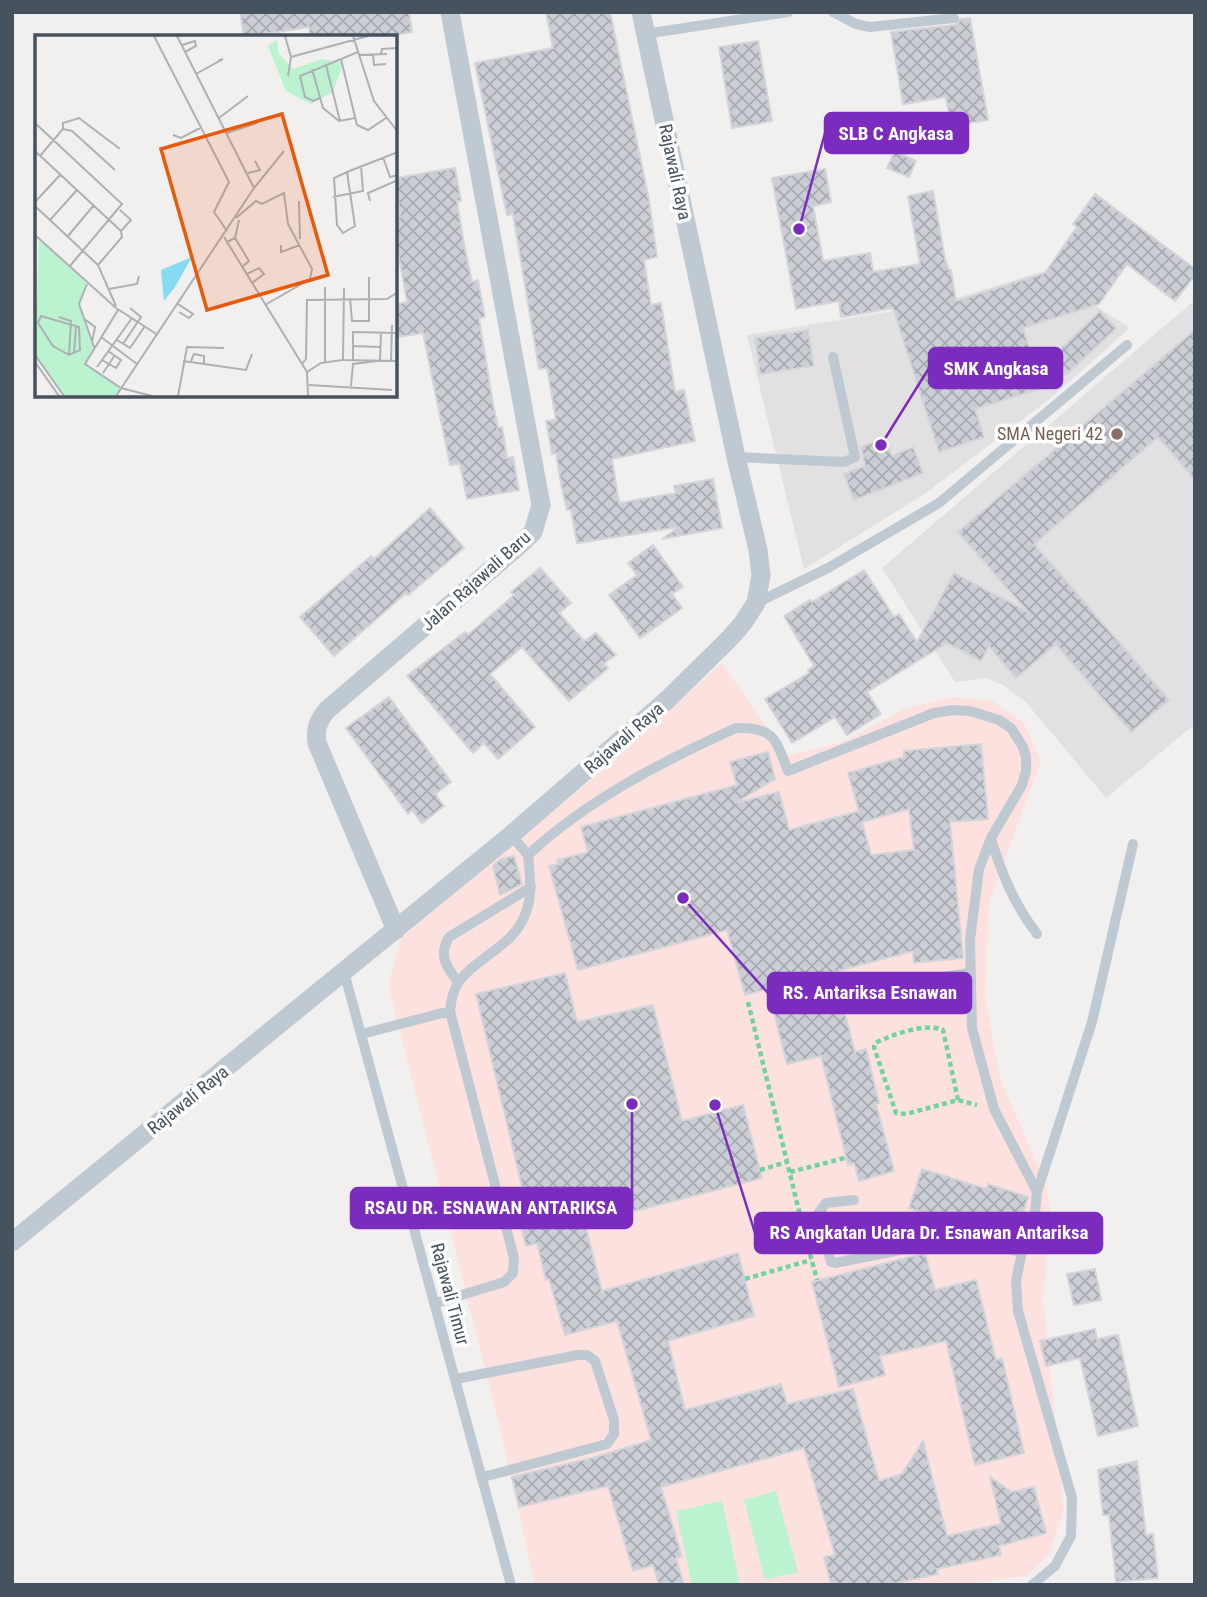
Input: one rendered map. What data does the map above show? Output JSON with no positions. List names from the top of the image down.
{
  "streets": {
    "street": ["Rajawali Raya", "Jalan Rajawali Baru"],
    "lane": ["Rajawali Timur"]
  },
  "crossings": [
    ["Rajawali Raya", "Jalan Rajawali Baru"],
    ["Rajawali Raya", "Rajawali Timur"]
  ],
  "places": [
    "SLB C Angkasa",
    "SMA Negeri 42",
    "SMK Angkasa",
    "RS. Antariksa Esnawan",
    "RSAU DR. ESNAWAN ANTARIKSA",
    "RS Angkatan Udara Dr. Esnawan Antariksa"
  ]
}
